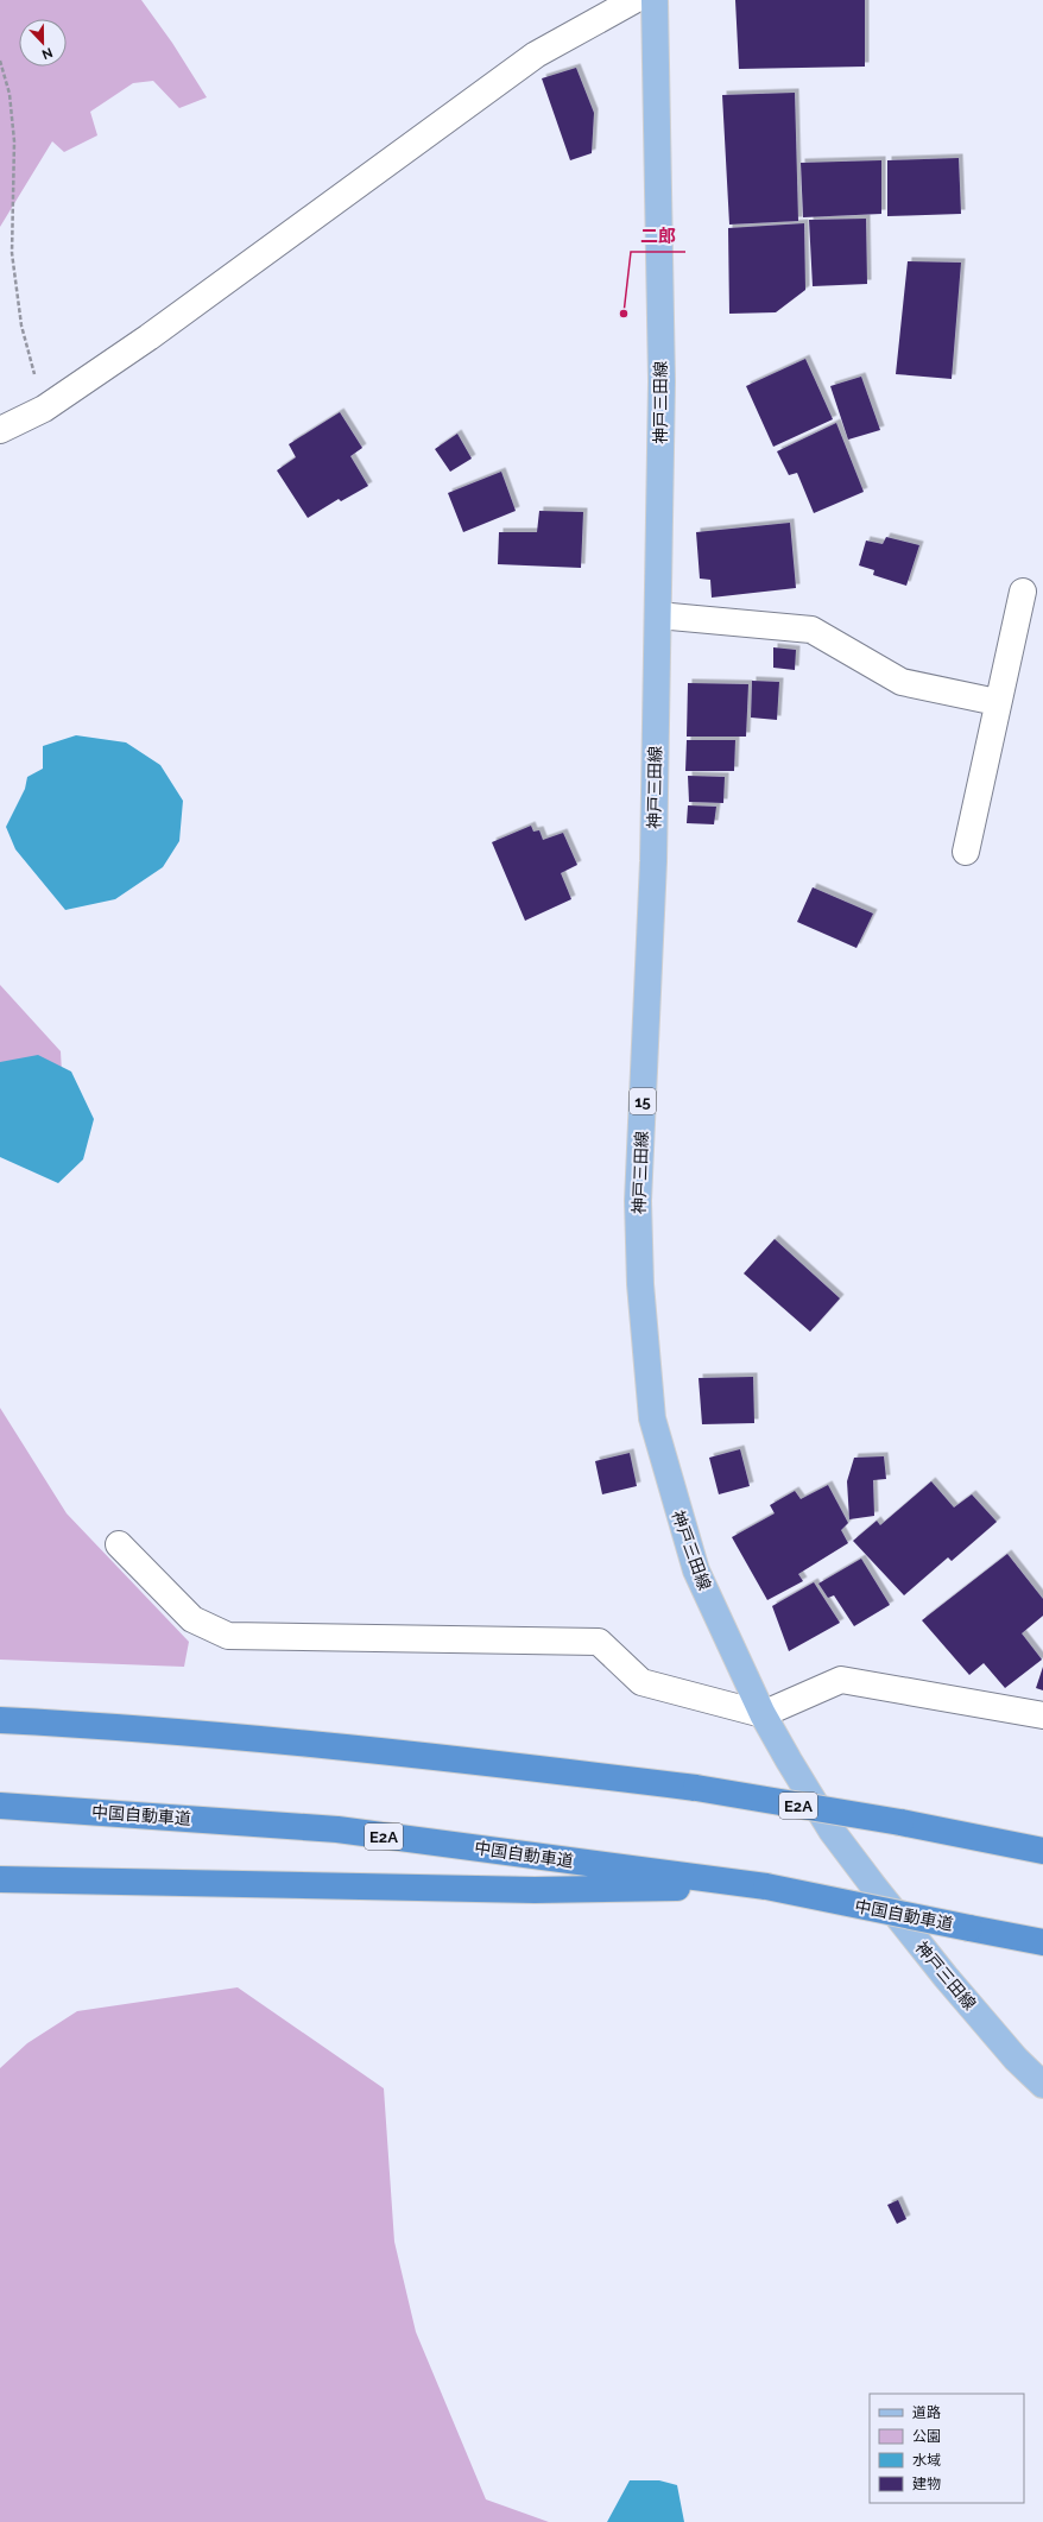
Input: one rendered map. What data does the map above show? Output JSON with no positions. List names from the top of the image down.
{
  "streets": {
    "highway": ["E2A", "中国自動車道"],
    "main road": ["神戸三田線", "15"]
  },
  "places": ["二郎"],
  "legend": [
    "道路",
    "公園",
    "水域",
    "建物"
  ],
  "north": "bottom"
}
